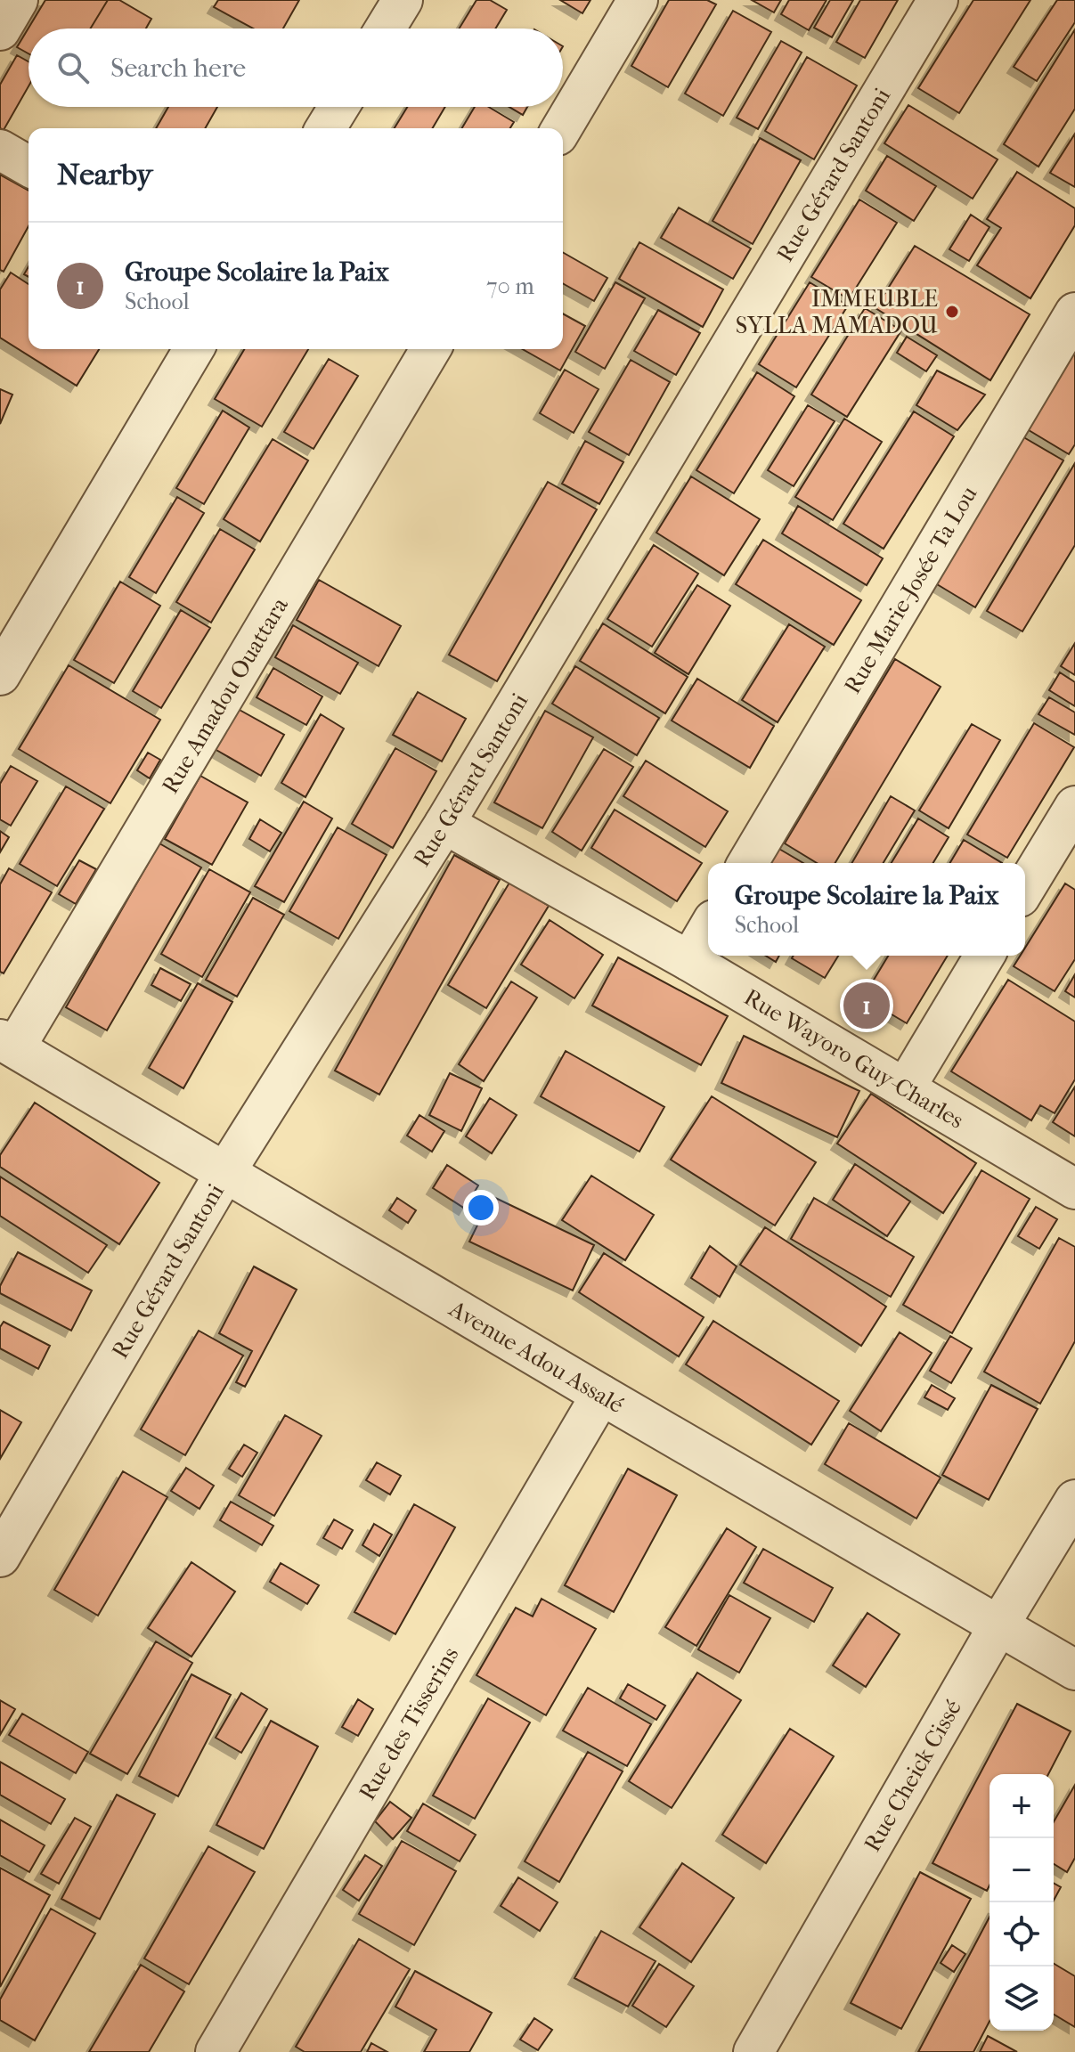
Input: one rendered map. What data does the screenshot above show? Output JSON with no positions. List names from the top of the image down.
{
  "streets": {
    "street": [
      "Rue Gérard Santoni",
      "Rue Marie-Josée Ta Lou",
      "Rue Amadou Ouattara",
      "Rue Wayoro Guy-Charles",
      "Avenue Adou Assalé",
      "Rue des Tisserins",
      "Rue Cheick Cissé"
    ]
  },
  "crossings": [
    ["Rue Gérard Santoni", "Rue Wayoro Guy-Charles"],
    ["Rue Gérard Santoni", "Avenue Adou Assalé"],
    ["Rue Amadou Ouattara", "Avenue Adou Assalé"],
    ["Avenue Adou Assalé", "Rue des Tisserins"],
    ["Avenue Adou Assalé", "Rue Cheick Cissé"]
  ],
  "places": ["IMMEUBLE SYLLA MAMADOU"],
  "page": {
    "search": "Search here",
    "heading": "Nearby",
    "list": [
      {
        "mark": "1",
        "name": "Groupe Scolaire la Paix",
        "note": "School",
        "value": "70 m"
      }
    ],
    "popup": ["Groupe Scolaire la Paix", "School"],
    "pins": "1",
    "map_buttons": ["+", "−"]
  }
}
